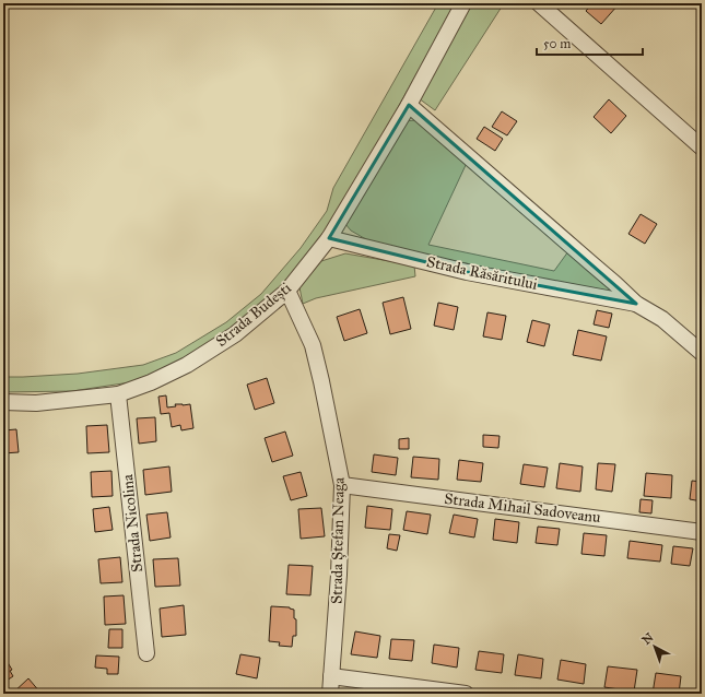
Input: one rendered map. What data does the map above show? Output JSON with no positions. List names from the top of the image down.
{
  "streets": {
    "street": [
      "Strada Răsăritului",
      "Strada Budești",
      "Strada Mihail Sadoveanu",
      "Strada Nicolina",
      "Strada Ștefan Neaga"
    ]
  },
  "crossings": [
    ["Strada Răsăritului", "Strada Budești"],
    ["Strada Budești", "Strada Nicolina"],
    ["Strada Budești", "Strada Ștefan Neaga"],
    ["Strada Mihail Sadoveanu", "Strada Ștefan Neaga"]
  ],
  "scale_bar": "50 m",
  "north": "top left"
}
